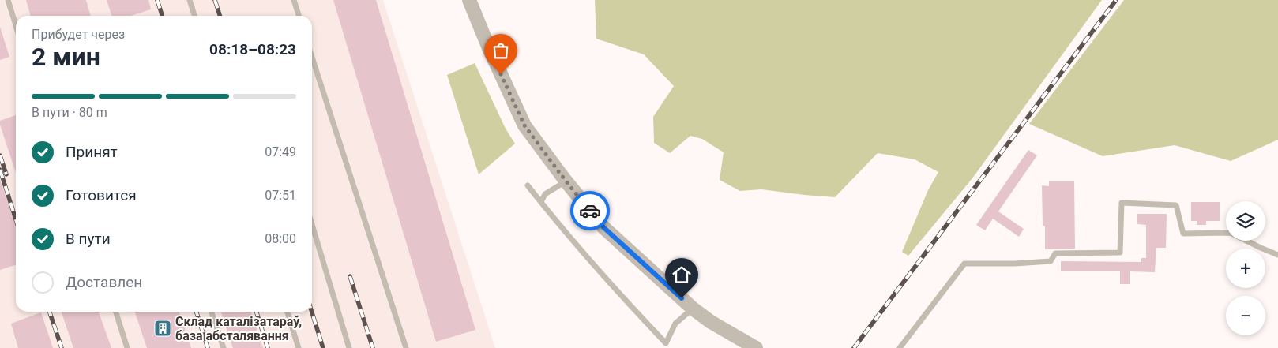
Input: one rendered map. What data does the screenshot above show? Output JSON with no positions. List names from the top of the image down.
{
  "places": {
    "building": ["Склад каталізатараў, база абсталявання"]
  },
  "page": {
    "heading": ["2 мин", "Прибудет через", "08:18–08:23"],
    "bar": "В пути · 80 m",
    "list": [
      ["Принят", "07:49"],
      ["Готовится", "07:51"],
      ["В пути", "08:00"],
      "Доставлен"
    ],
    "map_buttons": ["+", "−"]
  }
}
